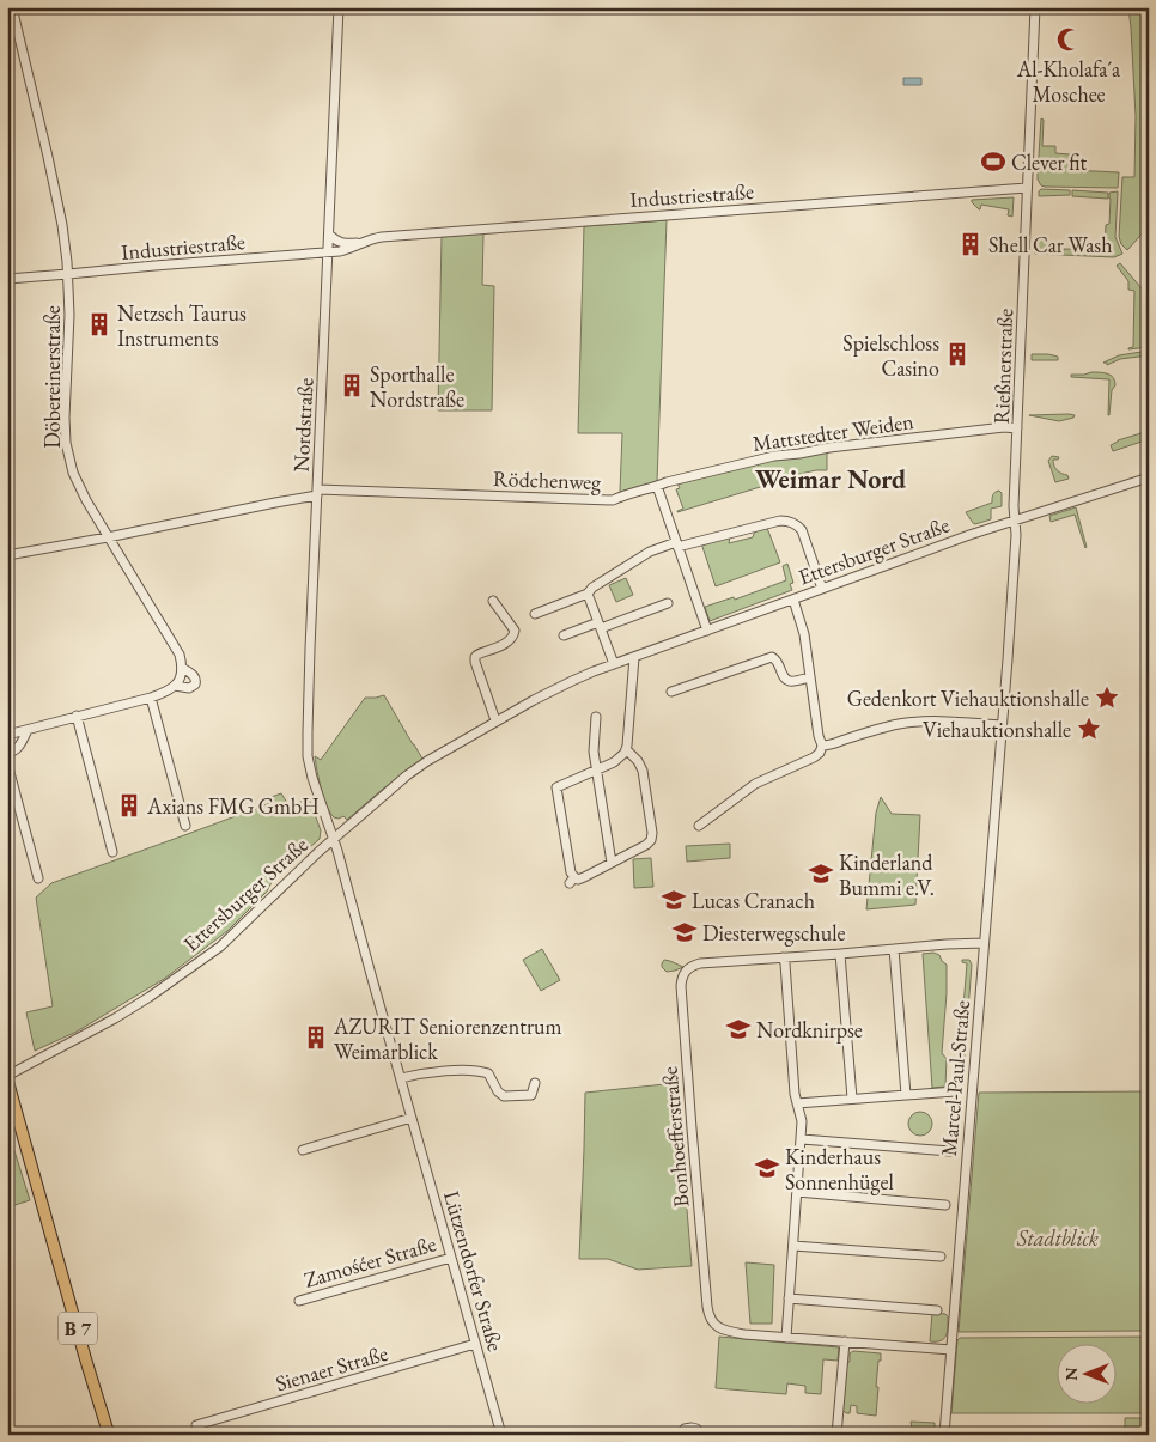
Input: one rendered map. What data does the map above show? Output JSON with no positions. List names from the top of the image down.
{
  "streets": {
    "main road": ["B 7"],
    "street": [
      "Industriestraße",
      "Rießnerstraße",
      "Döbereinerstraße",
      "Nordstraße",
      "Mattstedter Weiden",
      "Rödchenweg",
      "Ettersburger Straße",
      "Marcel-Paul-Straße",
      "Bonhoefferstraße",
      "Zamośćer Straße",
      "Lützendorfer Straße",
      "Sienaer Straße"
    ]
  },
  "crossings": [
    ["Industriestraße", "Rießnerstraße"],
    ["Industriestraße", "Döbereinerstraße"],
    ["Industriestraße", "Nordstraße"],
    ["Rießnerstraße", "Mattstedter Weiden"],
    ["Rießnerstraße", "Ettersburger Straße"],
    ["Rießnerstraße", "Marcel-Paul-Straße"],
    ["Döbereinerstraße", "Rödchenweg"],
    ["Nordstraße", "Rödchenweg"],
    ["Nordstraße", "Ettersburger Straße"],
    ["Nordstraße", "Lützendorfer Straße"],
    ["Mattstedter Weiden", "Rödchenweg"],
    ["Ettersburger Straße", "Lützendorfer Straße"],
    ["Ettersburger Straße", "B 7"],
    ["Marcel-Paul-Straße", "Bonhoefferstraße"],
    ["Zamośćer Straße", "Lützendorfer Straße"],
    ["Lützendorfer Straße", "Sienaer Straße"]
  ],
  "districts": ["Weimar Nord"],
  "parks": ["Stadtblick"],
  "places": {
    "mosque": ["Al-Kholafa´a Moschee"],
    "sports": ["Clever fit"],
    "building": [
      "Shell Car Wash",
      "Netzsch Taurus Instruments",
      "Spielschloss Casino",
      "Sporthalle Nordstraße",
      "Axians FMG GmbH",
      "AZURIT Seniorenzentrum Weimarblick"
    ],
    "place": ["Gedenkort Viehauktionshalle", "Viehauktionshalle"],
    "school or university": [
      "Kinderland Bummi e.V.",
      "Lucas Cranach",
      "Diesterwegschule",
      "Nordknirpse",
      "Kinderhaus Sonnenhügel"
    ]
  },
  "north": "left"
}
